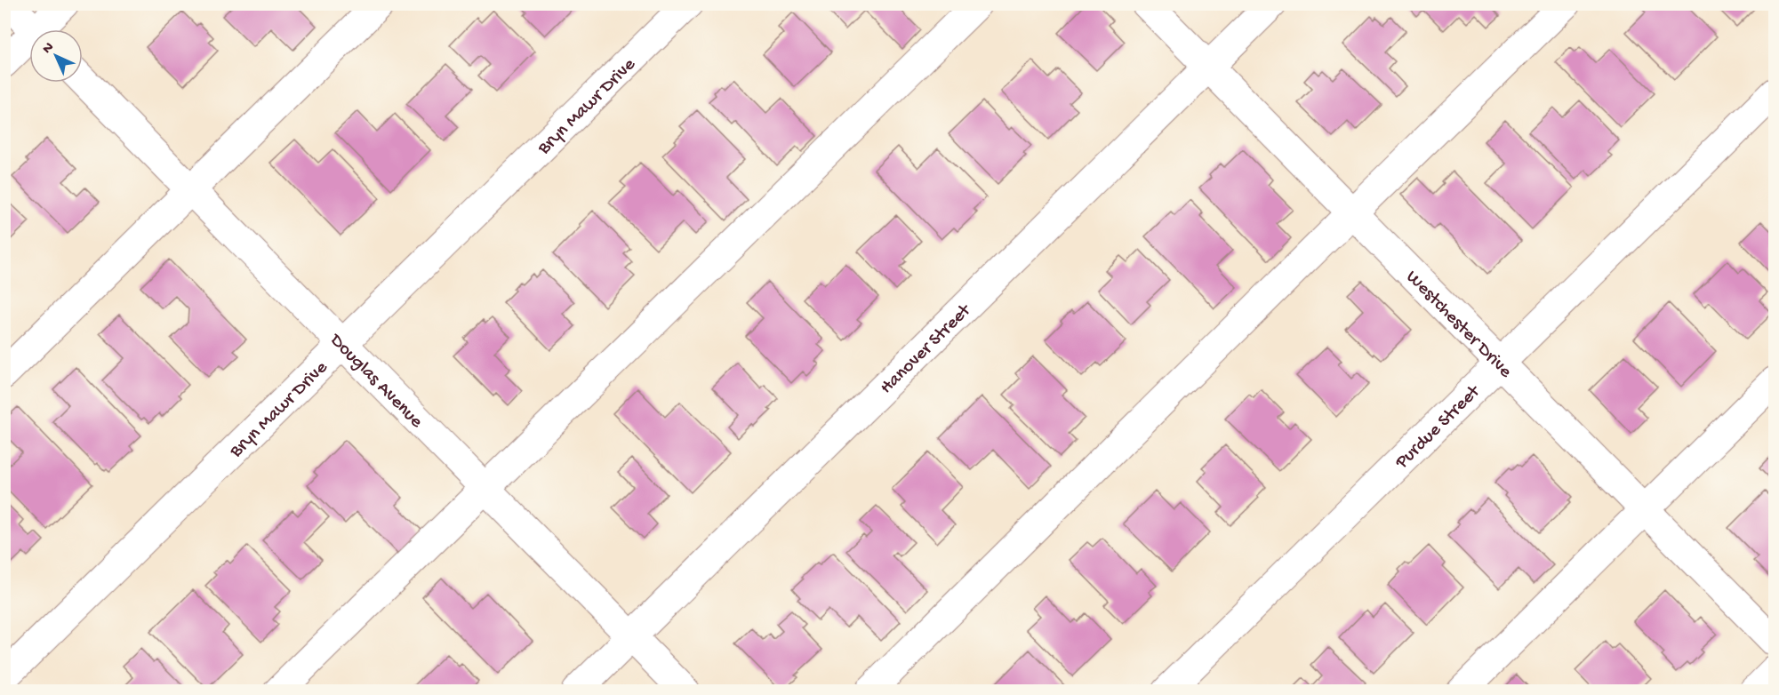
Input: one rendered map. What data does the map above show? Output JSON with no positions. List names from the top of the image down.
{
  "streets": {
    "street": [
      "Bryn Mawr Drive",
      "Westchester Drive",
      "Hanover Street",
      "Douglas Avenue",
      "Purdue Street"
    ]
  },
  "crossings": [
    ["Bryn Mawr Drive", "Douglas Avenue"],
    ["Westchester Drive", "Hanover Street"],
    ["Westchester Drive", "Purdue Street"],
    ["Hanover Street", "Douglas Avenue"]
  ],
  "north": "top left"
}
